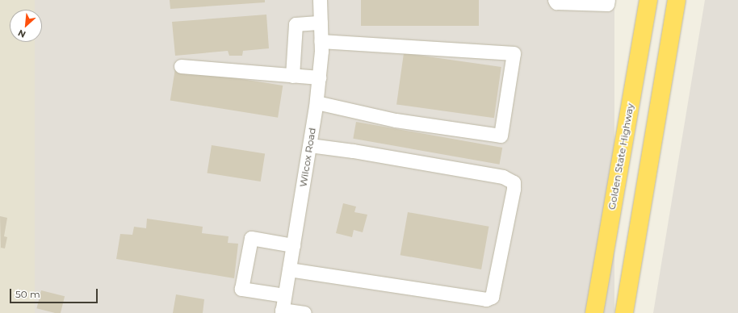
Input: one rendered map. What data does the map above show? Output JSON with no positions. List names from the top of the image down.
{
  "streets": {
    "highway": ["Golden State Highway"],
    "street": ["Wilcox Road"]
  },
  "scale_bar": "50 m",
  "north": "bottom left"
}
